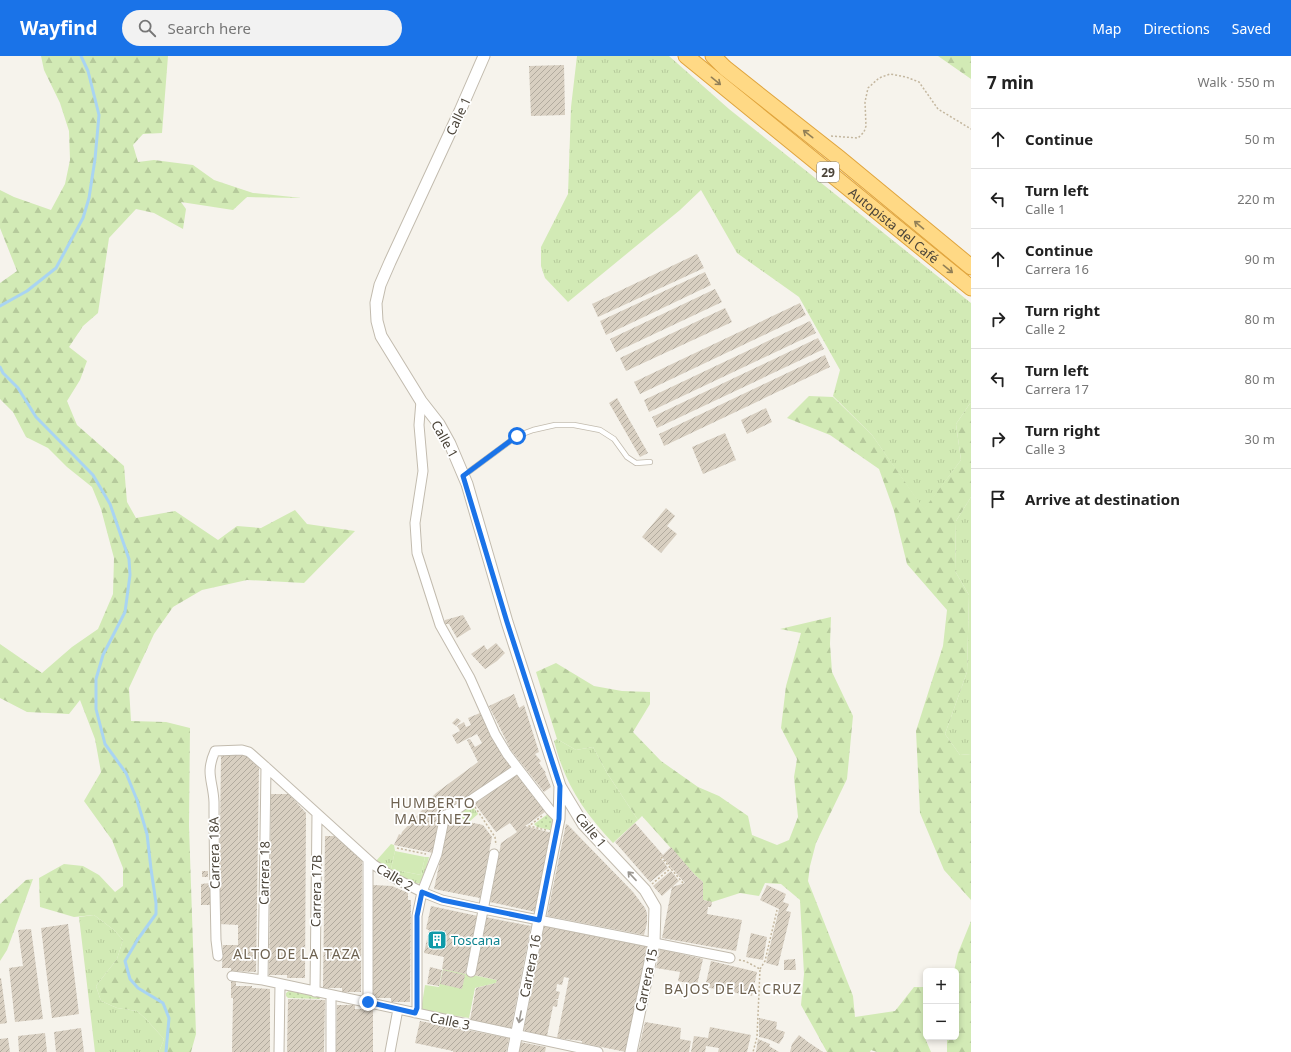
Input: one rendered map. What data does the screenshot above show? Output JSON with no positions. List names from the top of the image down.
{
  "streets": {
    "highway": ["29", "Autopista del Café"],
    "street": [
      "Calle 1",
      "Carrera 18A",
      "Carrera 18",
      "Calle 2",
      "Carrera 17B",
      "Carrera 16",
      "Carrera 15",
      "Calle 3"
    ]
  },
  "crossings": [
    ["Calle 1", "Carrera 16"],
    ["Calle 1", "Carrera 15"],
    ["Carrera 18A", "Calle 2"],
    ["Carrera 18", "Calle 2"],
    ["Carrera 18", "Calle 3"],
    ["Calle 2", "Carrera 17B"],
    ["Calle 2", "Carrera 16"],
    ["Calle 2", "Carrera 15"],
    ["Carrera 17B", "Calle 3"],
    ["Carrera 16", "Calle 3"]
  ],
  "districts": ["HUMBERTO MARTÍNEZ", "ALTO DE LA TAZA", "BAJOS DE LA CRUZ"],
  "places": {
    "building": ["Toscana"]
  },
  "page": {
    "header": "Wayfind",
    "search": "Search here",
    "nav": ["Map", "Directions", "Saved"],
    "heading": ["7 min", "Walk · 550 m"],
    "list": [
      ["Continue", "50 m"],
      ["Turn left", "Calle 1", "220 m"],
      ["Continue", "Carrera 16", "90 m"],
      ["Turn right", "Calle 2", "80 m"],
      ["Turn left", "Carrera 17", "80 m"],
      ["Turn right", "Calle 3", "30 m"],
      "Arrive at destination"
    ],
    "map_buttons": ["+", "−"]
  }
}
